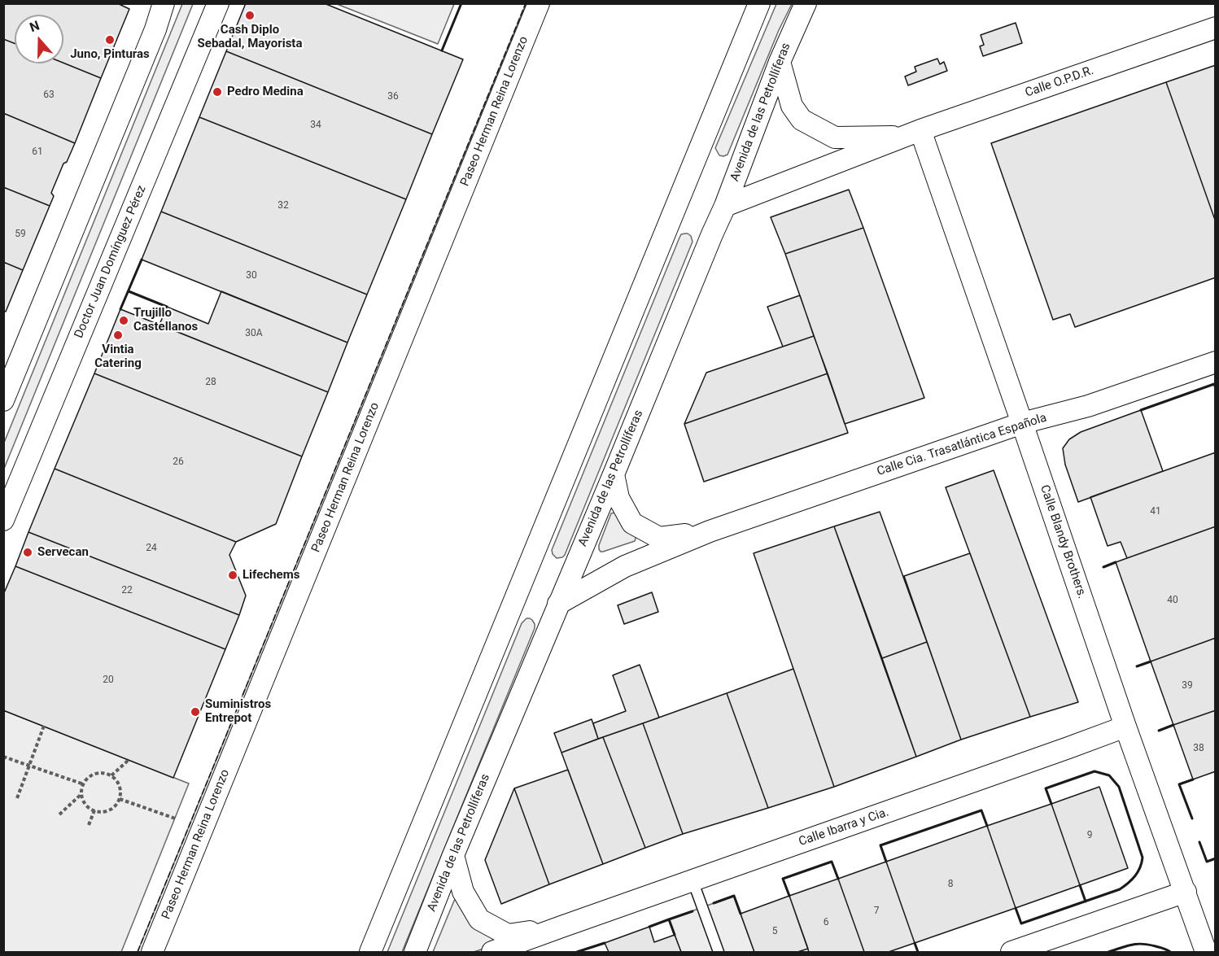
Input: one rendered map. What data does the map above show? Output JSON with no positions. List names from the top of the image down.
{
  "streets": {
    "street": [
      "Calle O.P.D.R.",
      "Paseo Herman Reina Lorenzo",
      "Avenida de las Petrollíferas",
      "Doctor Juan Domínguez Pérez",
      "Calle Cia. Trasatlántica Española",
      "Calle Blandy Brothers.",
      "Calle Ibarra y Cia."
    ]
  },
  "crossings": [
    ["Calle O.P.D.R.", "Avenida de las Petrollíferas"],
    ["Calle O.P.D.R.", "Calle Blandy Brothers."],
    ["Avenida de las Petrollíferas", "Calle Cia. Trasatlántica Española"],
    ["Avenida de las Petrollíferas", "Calle Ibarra y Cia."],
    ["Calle Cia. Trasatlántica Española", "Calle Blandy Brothers."],
    ["Calle Blandy Brothers.", "Calle Ibarra y Cia."]
  ],
  "places": [
    "Cash Diplo Sebadal, Mayorista",
    "Juno, Pinturas",
    "Pedro Medina",
    "Trujillo Castellanos",
    "Vintia Catering",
    "Servecan",
    "Lifechems",
    "Suministros Entrepot"
  ],
  "house_numbers": [
    "63",
    "36",
    "34",
    "61",
    "32",
    "59",
    "30",
    "30A",
    "28",
    "26",
    "41",
    "24",
    "22",
    "40",
    "20",
    "39",
    "38",
    "9",
    "8",
    "7",
    "6",
    "5"
  ],
  "north": "top"
}
